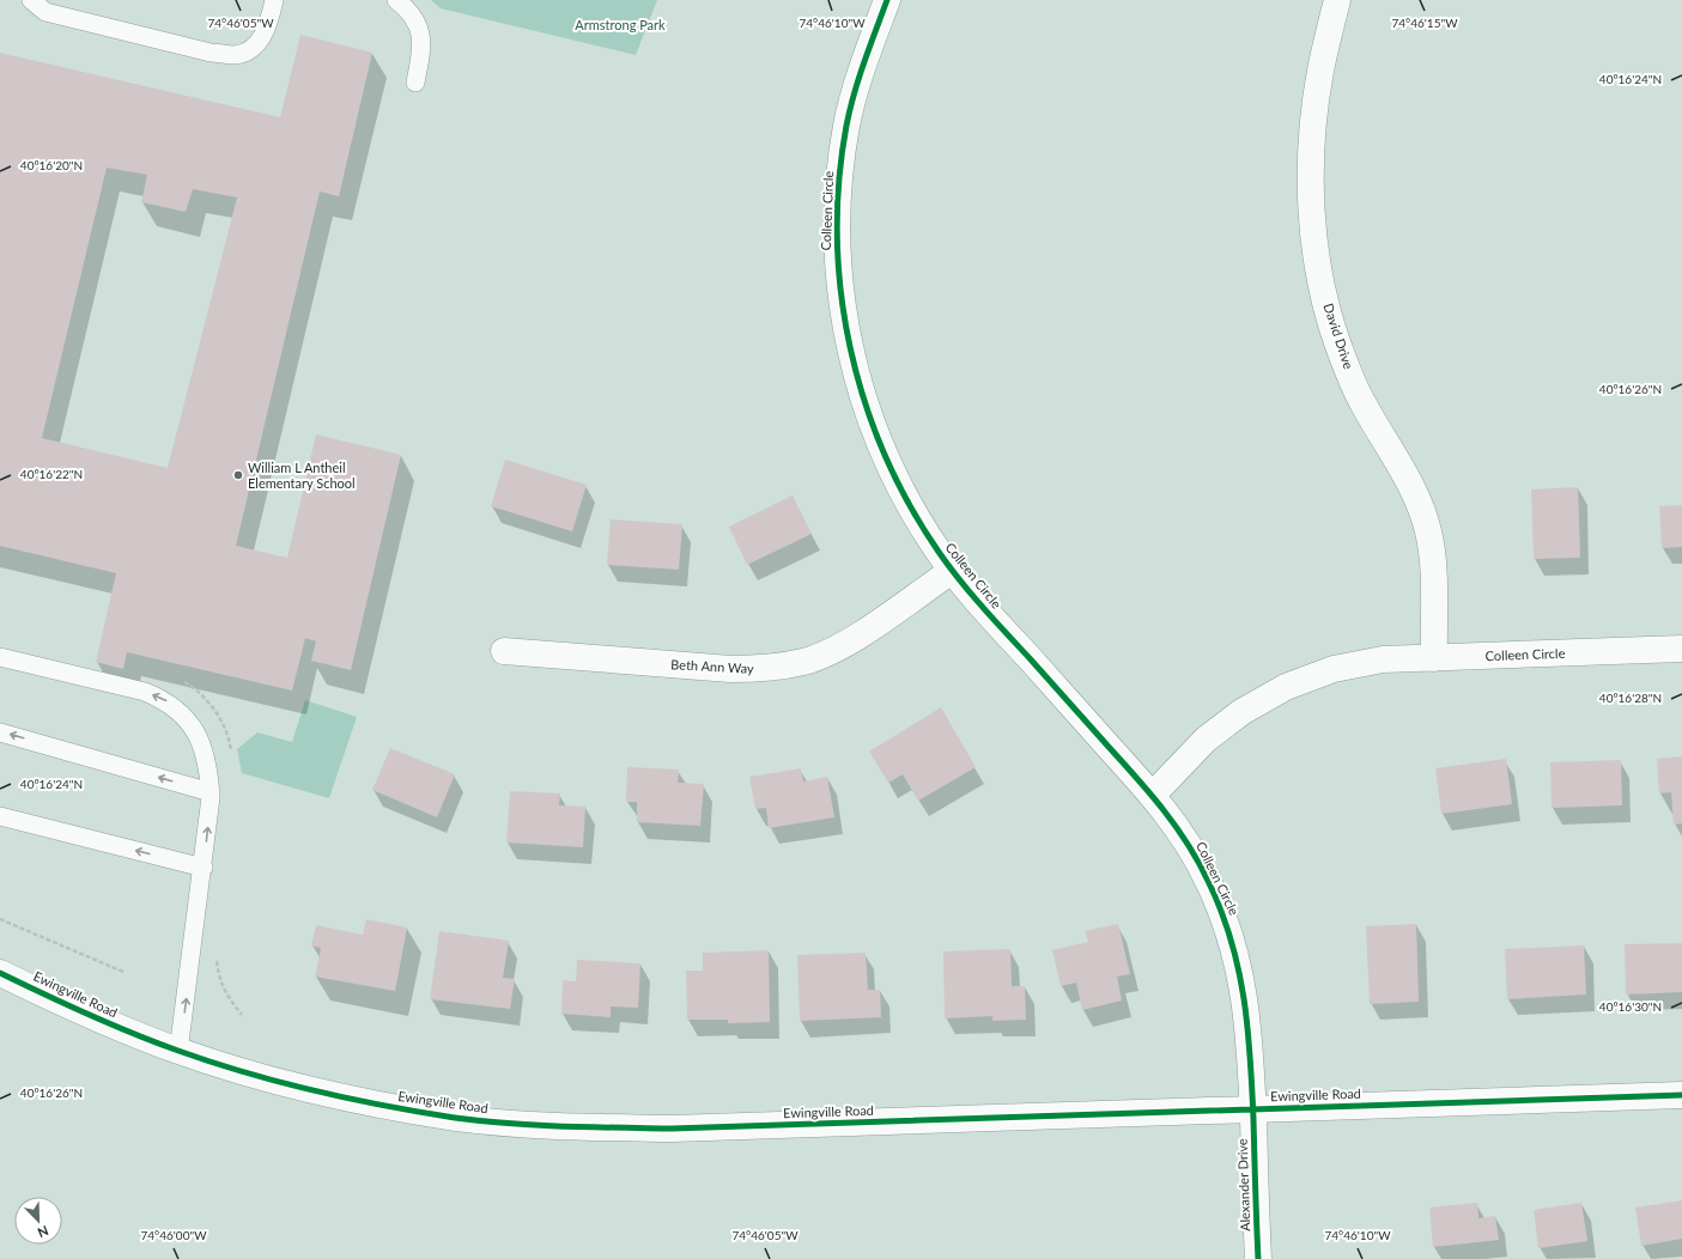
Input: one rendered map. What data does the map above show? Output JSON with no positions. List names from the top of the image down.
{
  "streets": {
    "street": [
      "Colleen Circle",
      "David Drive",
      "Beth Ann Way",
      "Ewingville Road",
      "Alexander Drive"
    ]
  },
  "crossings": [
    ["Colleen Circle", "David Drive"],
    ["Colleen Circle", "Beth Ann Way"],
    ["Colleen Circle", "Ewingville Road"],
    ["Colleen Circle", "Alexander Drive"],
    ["Ewingville Road", "Alexander Drive"]
  ],
  "parks": ["Armstrong Park"],
  "places": ["William L Antheil Elementary School"],
  "north": "bottom right",
  "coordinates": [
    "74°46'05\"W",
    "74°46'10\"W",
    "74°46'15\"W",
    "40°16'24\"N",
    "40°16'20\"N",
    "40°16'26\"N",
    "40°16'22\"N",
    "40°16'28\"N",
    "40°16'30\"N",
    "74°46'00\"W"
  ]
}
